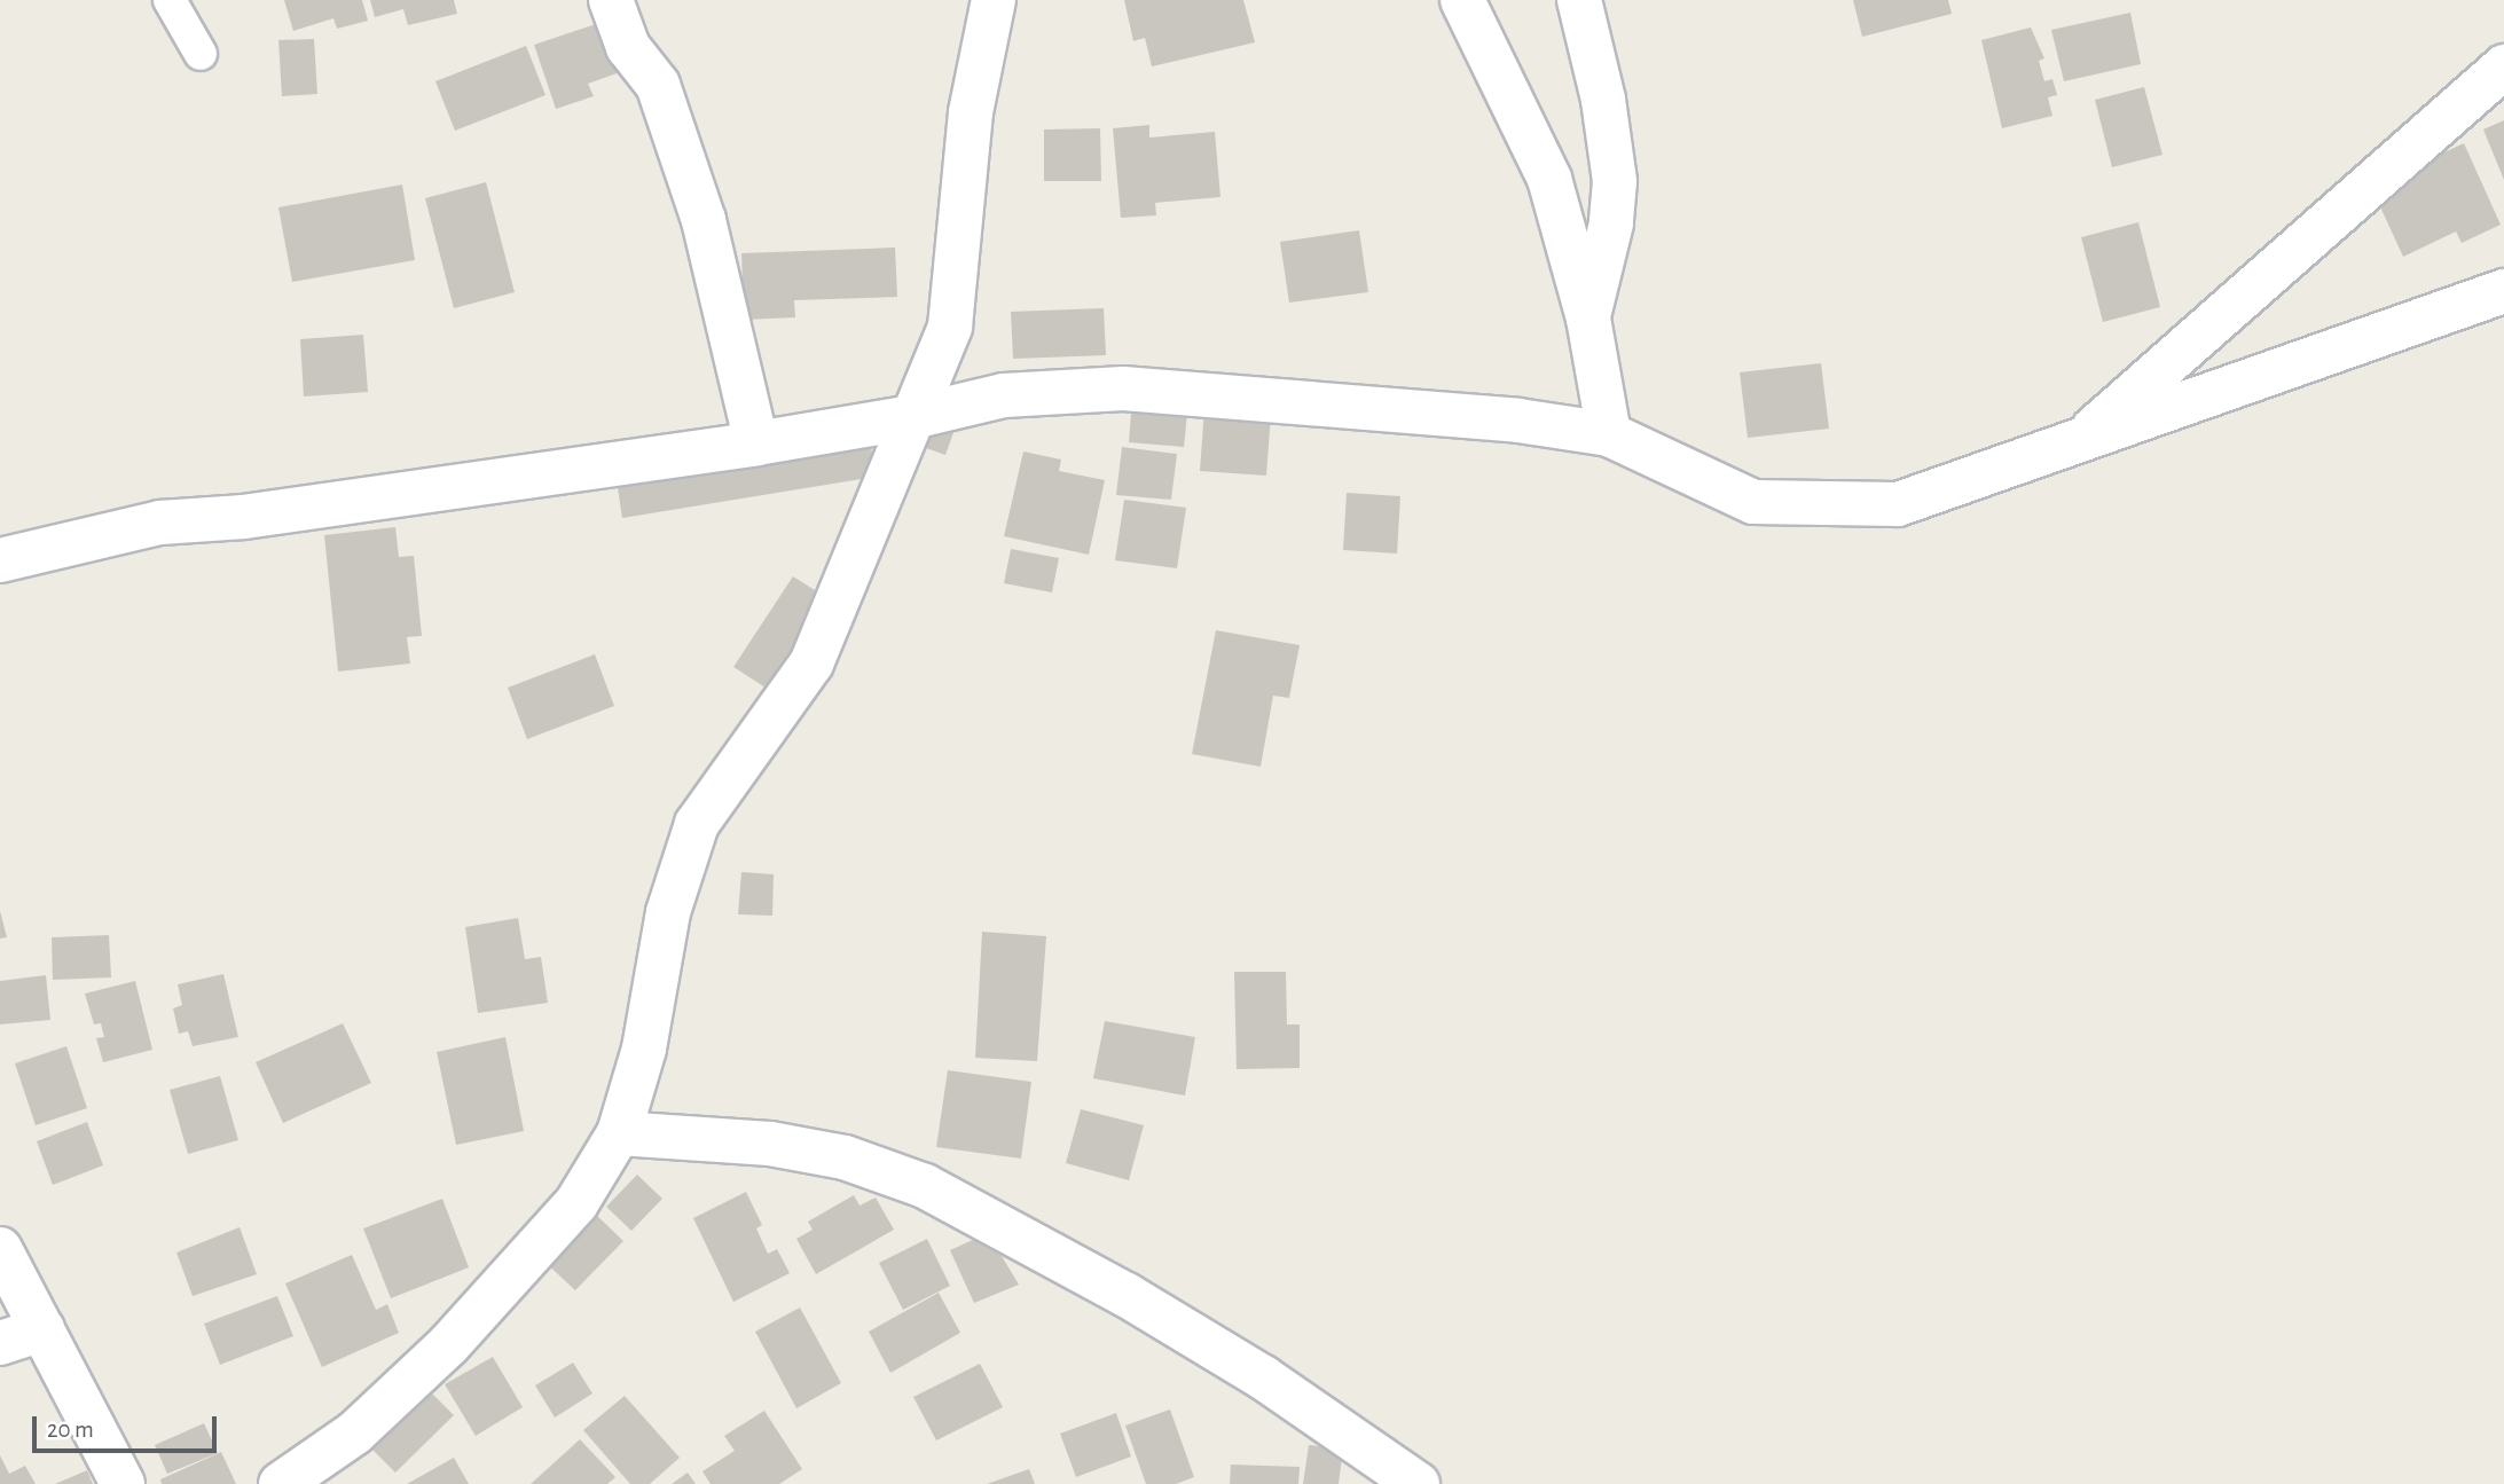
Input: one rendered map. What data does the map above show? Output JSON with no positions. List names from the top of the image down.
{
  "scale_bar": "20 m"
}
